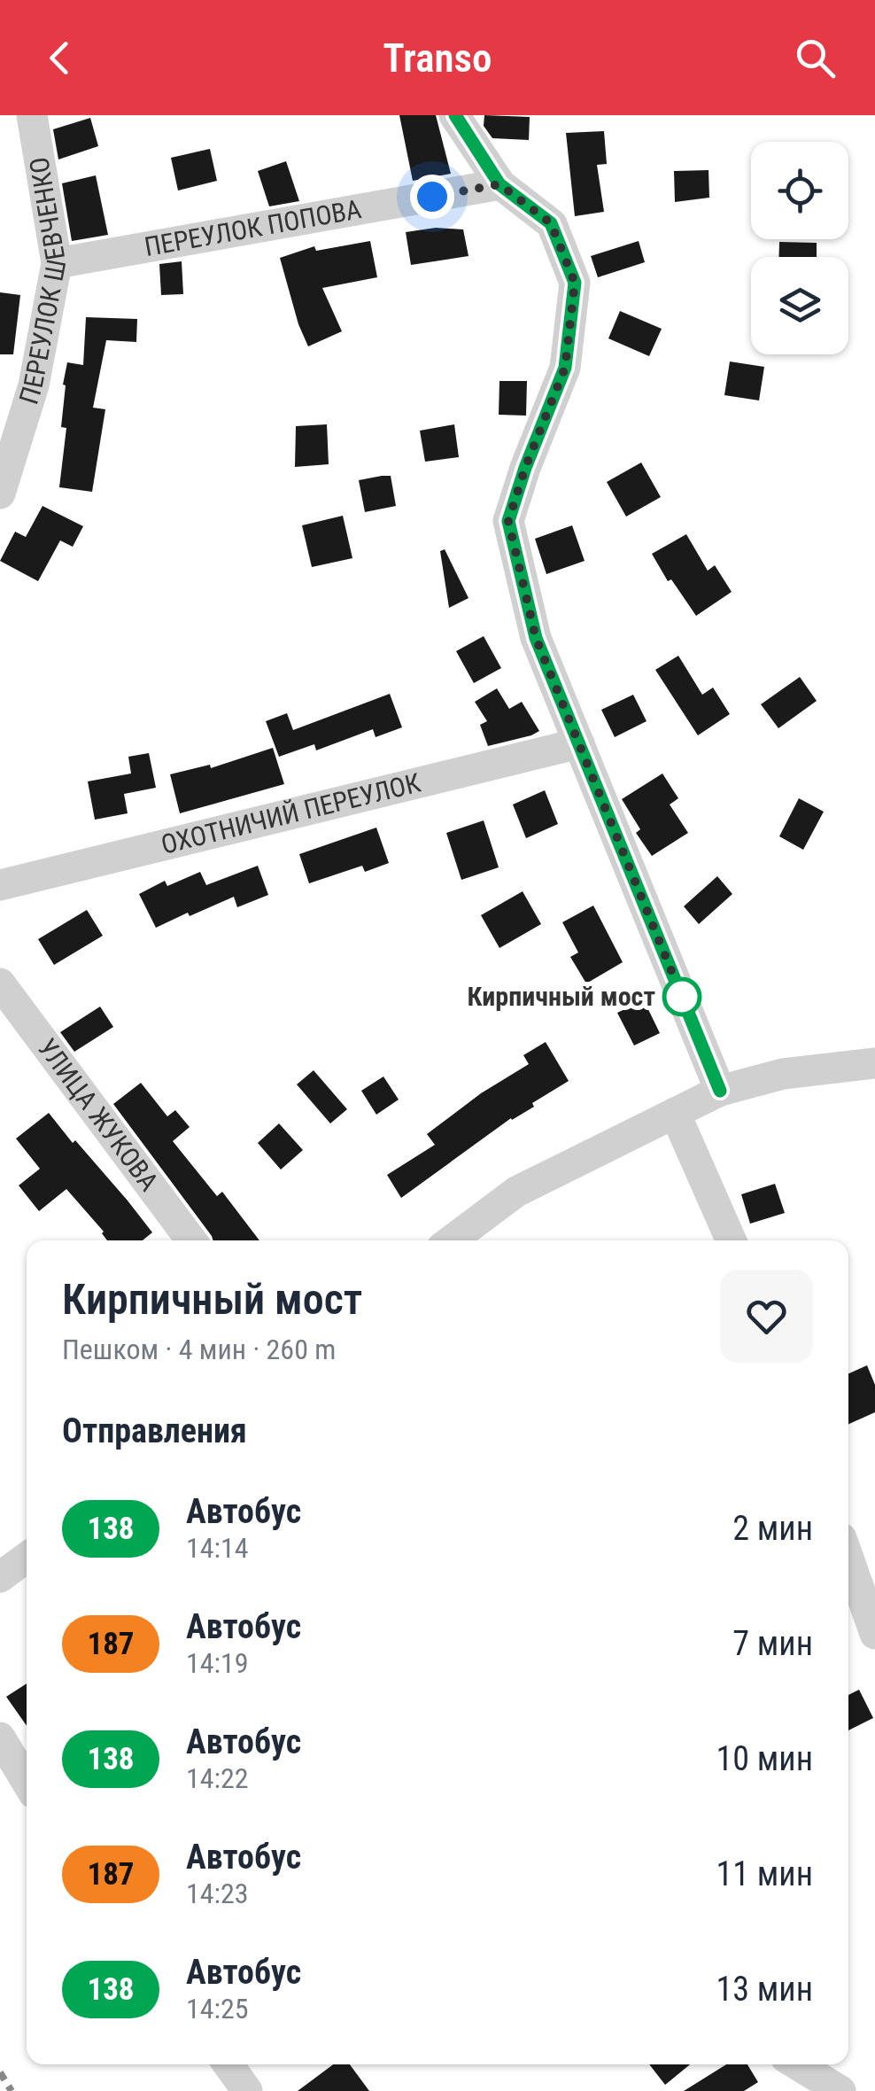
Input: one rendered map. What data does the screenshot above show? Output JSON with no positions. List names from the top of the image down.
{
  "streets": {
    "street": [
      "ПЕРЕУЛОК ПОПОВА",
      "ПЕРЕУЛОК ШЕВЧЕНКО",
      "ОХОТНИЧИЙ ПЕРЕУЛОК",
      "УЛИЦА ЖУКОВА"
    ]
  },
  "crossings": [
    ["ПЕРЕУЛОК ПОПОВА", "ПЕРЕУЛОК ШЕВЧЕНКО"]
  ],
  "places": ["Кирпичный мост"],
  "lines": ["bus line 138"],
  "page": {
    "header": "Transo",
    "heading": [
      ["Кирпичный мост", "Пешком · 4 мин · 260 m"],
      "Отправления"
    ],
    "list": [
      {
        "mark": "138",
        "name": "Автобус",
        "note": "14:14",
        "value": "2 мин"
      },
      {
        "mark": "187",
        "name": "Автобус",
        "note": "14:19",
        "value": "7 мин"
      },
      {
        "mark": "138",
        "name": "Автобус",
        "note": "14:22",
        "value": "10 мин"
      },
      {
        "mark": "187",
        "name": "Автобус",
        "note": "14:23",
        "value": "11 мин"
      },
      {
        "mark": "138",
        "name": "Автобус",
        "note": "14:25",
        "value": "13 мин"
      }
    ]
  }
}
